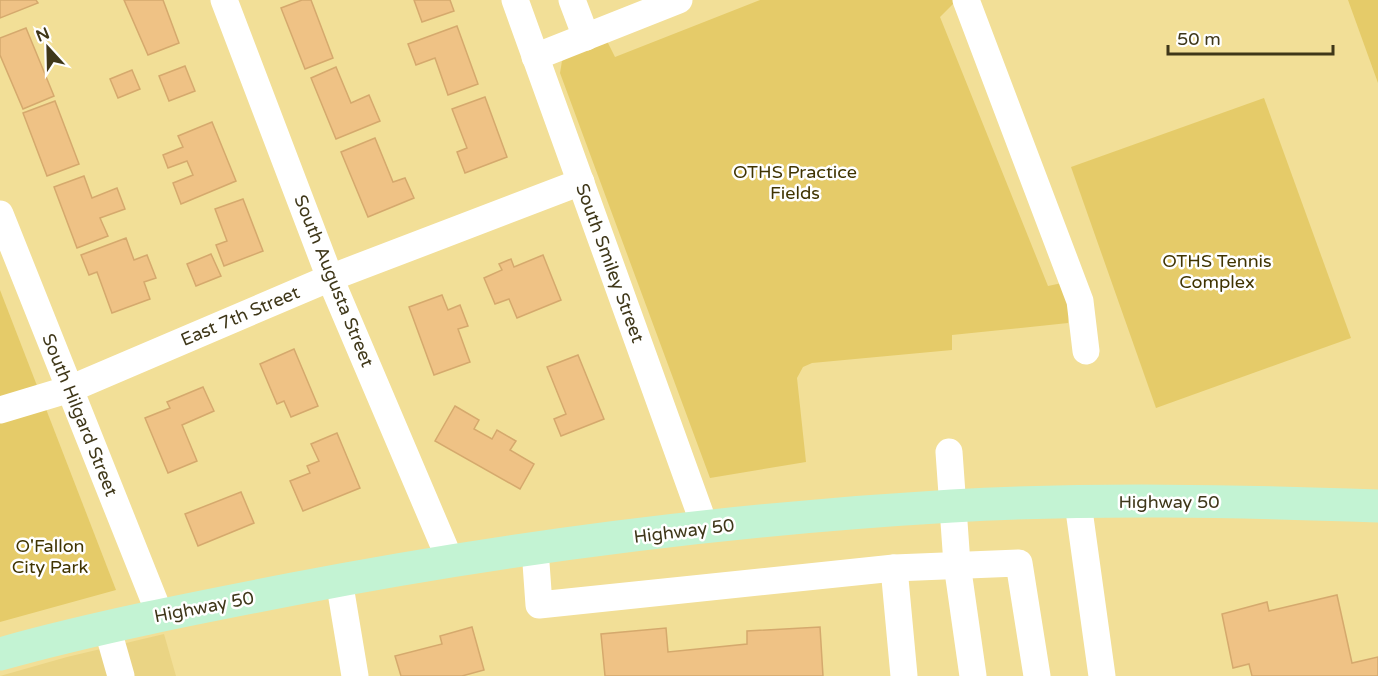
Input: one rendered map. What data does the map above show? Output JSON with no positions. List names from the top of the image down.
{
  "streets": {
    "main road": ["Highway 50"],
    "street": [
      "South Smiley Street",
      "South Augusta Street",
      "East 7th Street",
      "South Hilgard Street"
    ]
  },
  "crossings": [
    ["South Smiley Street", "East 7th Street"],
    ["South Smiley Street", "Highway 50"],
    ["South Augusta Street", "East 7th Street"],
    ["South Augusta Street", "Highway 50"],
    ["East 7th Street", "South Hilgard Street"],
    ["South Hilgard Street", "Highway 50"]
  ],
  "parks": ["OTHS Practice Fields", "OTHS Tennis Complex", "O'Fallon City Park"],
  "scale_bar": "50 m",
  "north": "top"
}
